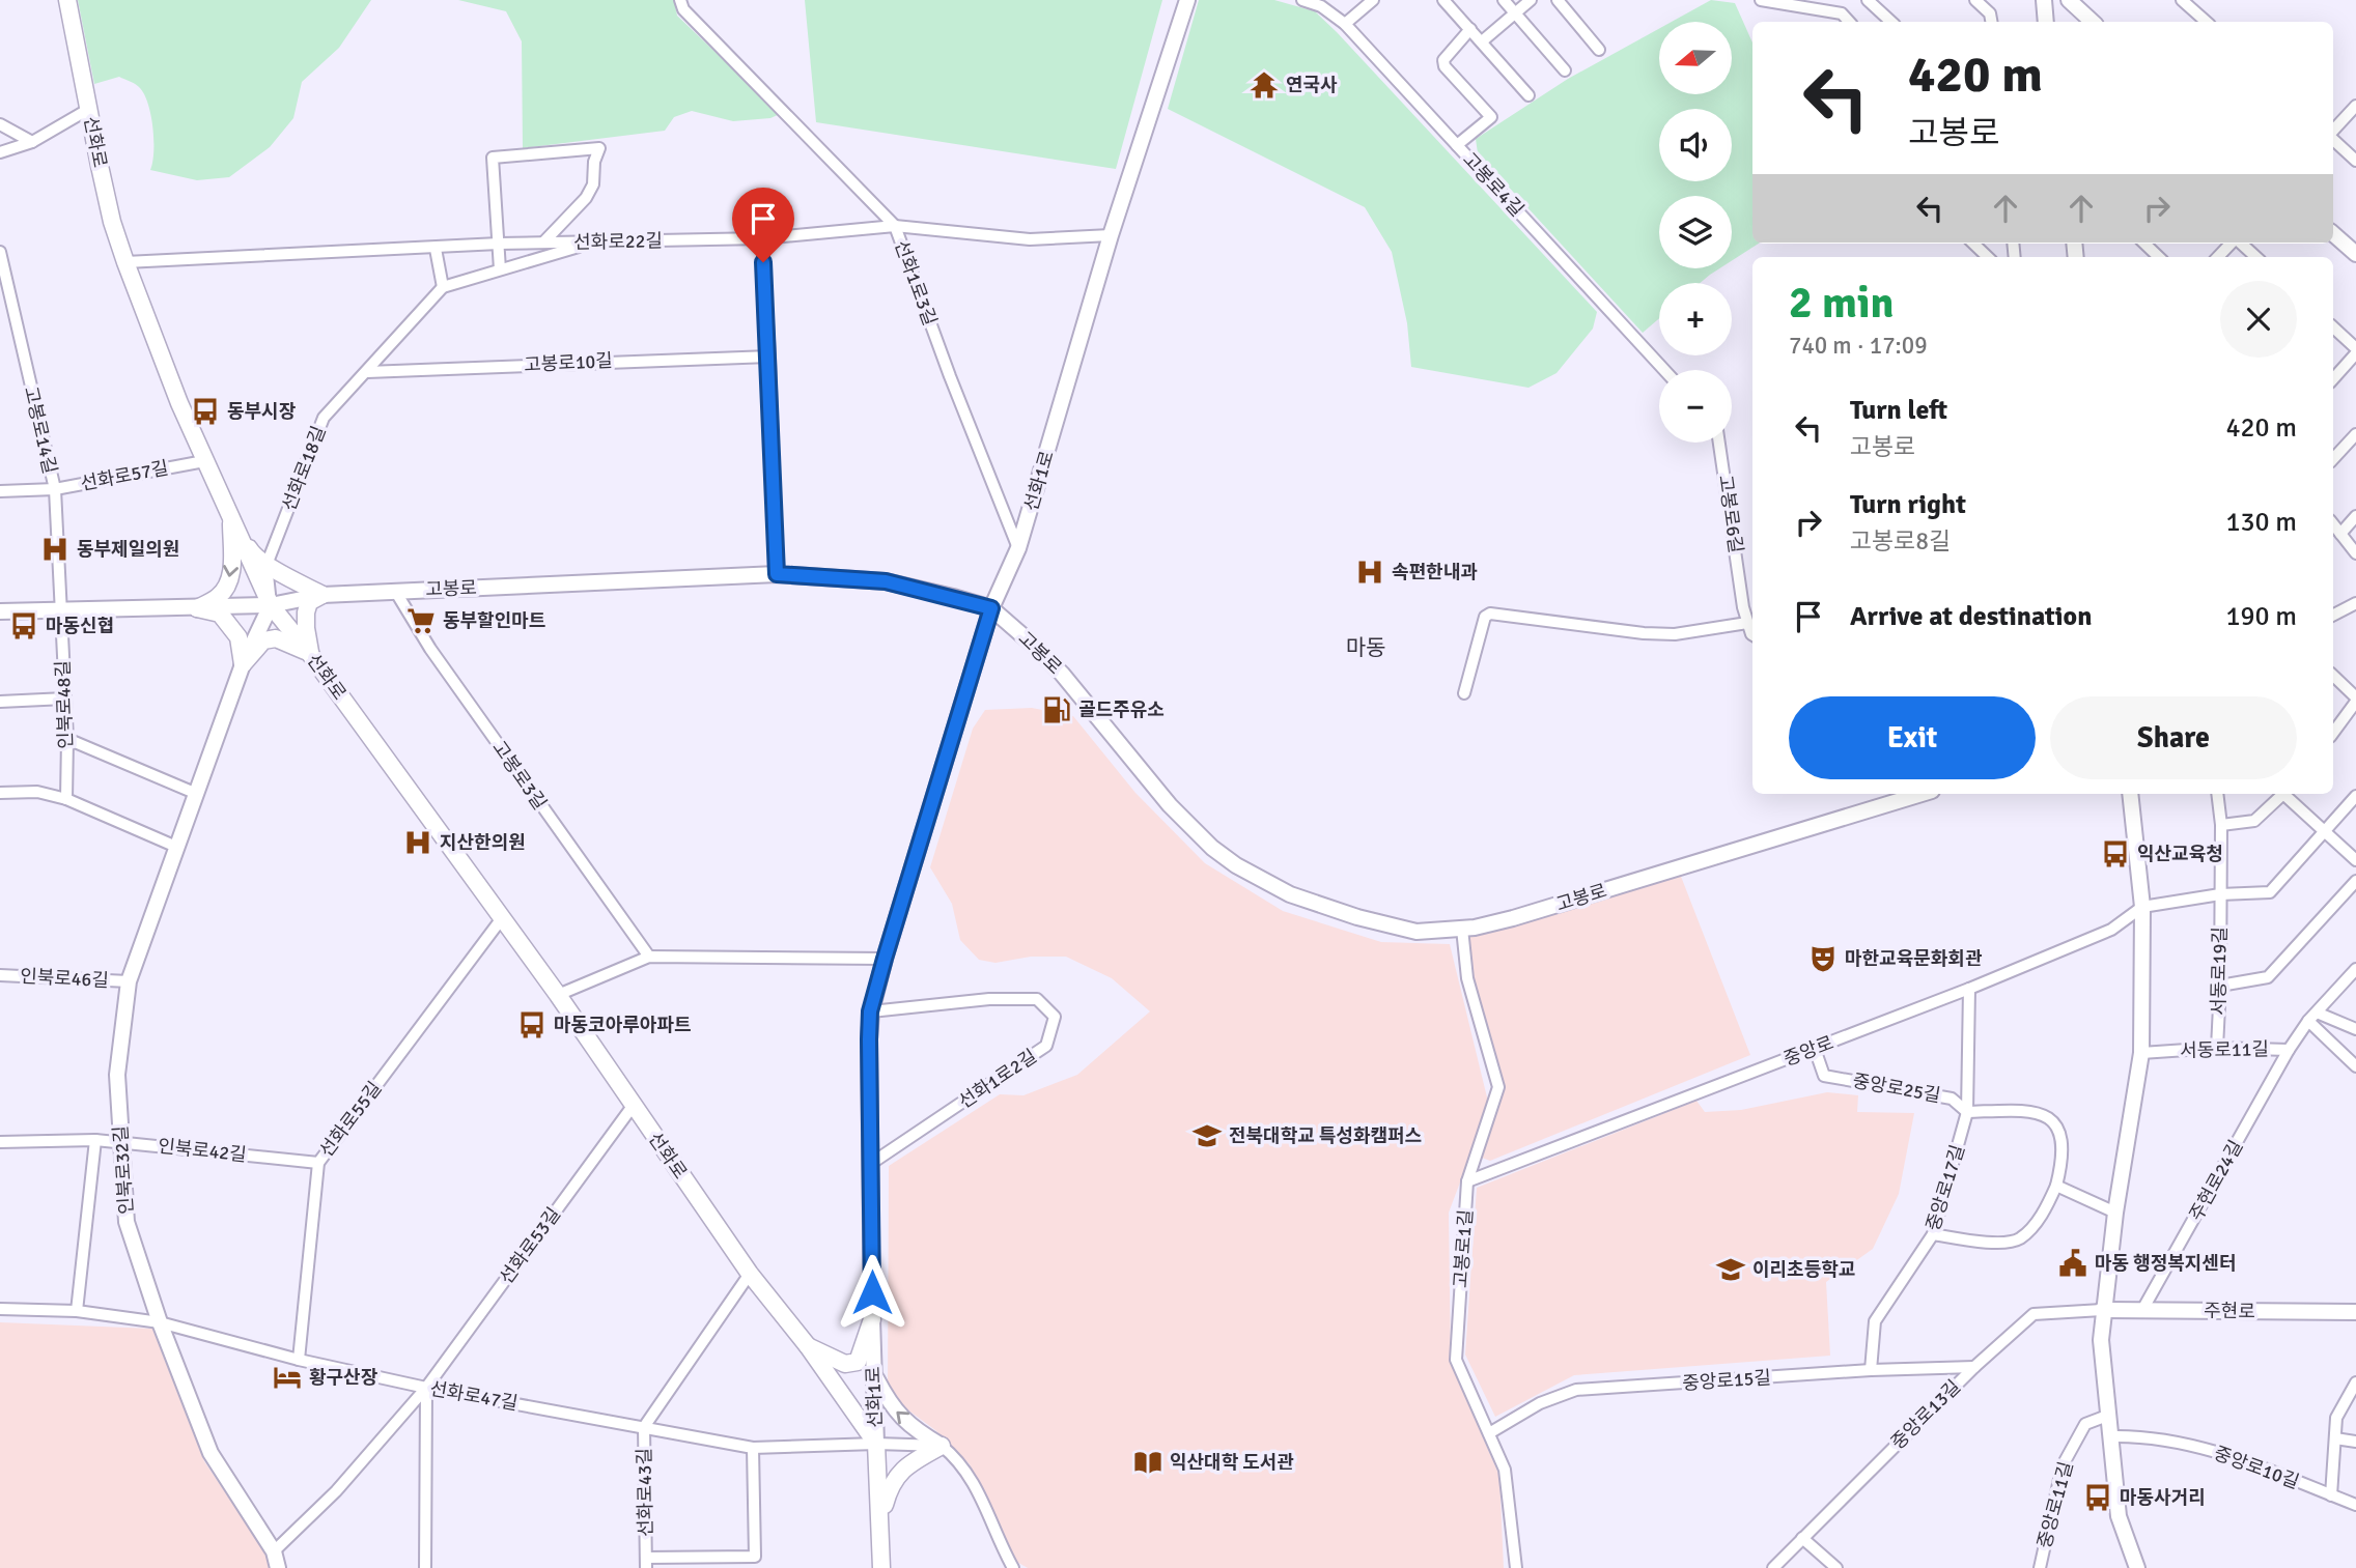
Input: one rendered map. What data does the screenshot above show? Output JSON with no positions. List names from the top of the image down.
{
  "streets": {
    "main road": ["선화로"],
    "street": [
      "고봉로4길",
      "선화로22길",
      "선화1로3길",
      "고봉로10길",
      "고봉로14길",
      "선화로18길",
      "선화로57길",
      "선화1로",
      "고봉로6길",
      "고봉로",
      "인북로48길",
      "고봉로3길",
      "서동로19길",
      "인북로46길",
      "서동로11길",
      "중앙로",
      "선화1로2길",
      "중앙로25길",
      "선화로55길",
      "인북로42길",
      "인북로32길",
      "주현로24길",
      "중앙로17길",
      "선화로53길",
      "고봉로1길",
      "주현로",
      "중앙로15길",
      "선화로47길",
      "중앙로13길",
      "중앙로10길",
      "선화로43길",
      "중앙로11길"
    ]
  },
  "crossings": [
    ["선화로", "선화로22길"],
    ["선화로", "선화로18길"],
    ["선화로", "선화로57길"],
    ["선화로", "선화1로"],
    ["선화로", "고봉로"],
    ["선화로", "선화로55길"],
    ["선화로", "인북로32길"],
    ["선화로", "선화로53길"],
    ["선화로", "선화로47길"],
    ["선화로22길", "선화1로3길"],
    ["선화로22길", "선화1로"],
    ["선화1로3길", "선화1로"],
    ["고봉로10길", "선화로18길"],
    ["고봉로14길", "선화로57길"],
    ["고봉로14길", "고봉로"],
    ["고봉로14길", "인북로48길"],
    ["선화로18길", "고봉로"],
    ["선화로18길", "인북로32길"],
    ["선화1로", "고봉로"],
    ["선화1로", "선화1로2길"],
    ["선화1로", "선화로47길"],
    ["고봉로", "인북로48길"],
    ["고봉로", "고봉로3길"],
    ["고봉로", "인북로32길"],
    ["고봉로", "고봉로1길"],
    ["서동로19길", "서동로11길"],
    ["인북로46길", "인북로32길"],
    ["서동로11길", "주현로24길"],
    ["중앙로", "중앙로25길"],
    ["중앙로", "중앙로17길"],
    ["중앙로", "고봉로1길"],
    ["중앙로25길", "중앙로17길"],
    ["선화로55길", "인북로42길"],
    ["선화로55길", "선화로47길"],
    ["인북로42길", "인북로32길"],
    ["인북로32길", "선화로53길"],
    ["인북로32길", "선화로47길"],
    ["주현로24길", "주현로"],
    ["중앙로17길", "중앙로15길"],
    ["선화로53길", "선화로47길"],
    ["고봉로1길", "중앙로15길"],
    ["주현로", "중앙로13길"],
    ["중앙로15길", "중앙로13길"],
    ["선화로47길", "선화로43길"]
  ],
  "districts": ["마동"],
  "places": {
    "temple": ["연국사"],
    "bus stop": [
      "동부시장",
      "마동신협",
      "익산교육청",
      "마동코아루아파트",
      "마동사거리"
    ],
    "hospital": ["동부제일의원", "속편한내과", "지산한의원"],
    "supermarket": ["동부할인마트"],
    "fuel station": ["골드주유소"],
    "theatre": ["마한교육문화회관"],
    "school or university": ["전북대학교 특성화캠퍼스", "이리초등학교"],
    "public building": ["마동 행정복지센터"],
    "hotel": ["황구산장"],
    "library": ["익산대학 도서관"]
  },
  "north": "left",
  "page": {
    "map_buttons": ["+", "−"],
    "turn": ["420 m", "고봉로"],
    "heading": ["2 min", "740 m · 17:09"],
    "list": [
      {
        "name": "Turn left",
        "note": "고봉로",
        "value": "420 m"
      },
      {
        "name": "Turn right",
        "note": "고봉로8길",
        "value": "130 m"
      },
      {
        "name": "Arrive at destination",
        "value": "190 m"
      }
    ],
    "buttons": ["Exit", "Share"]
  }
}
